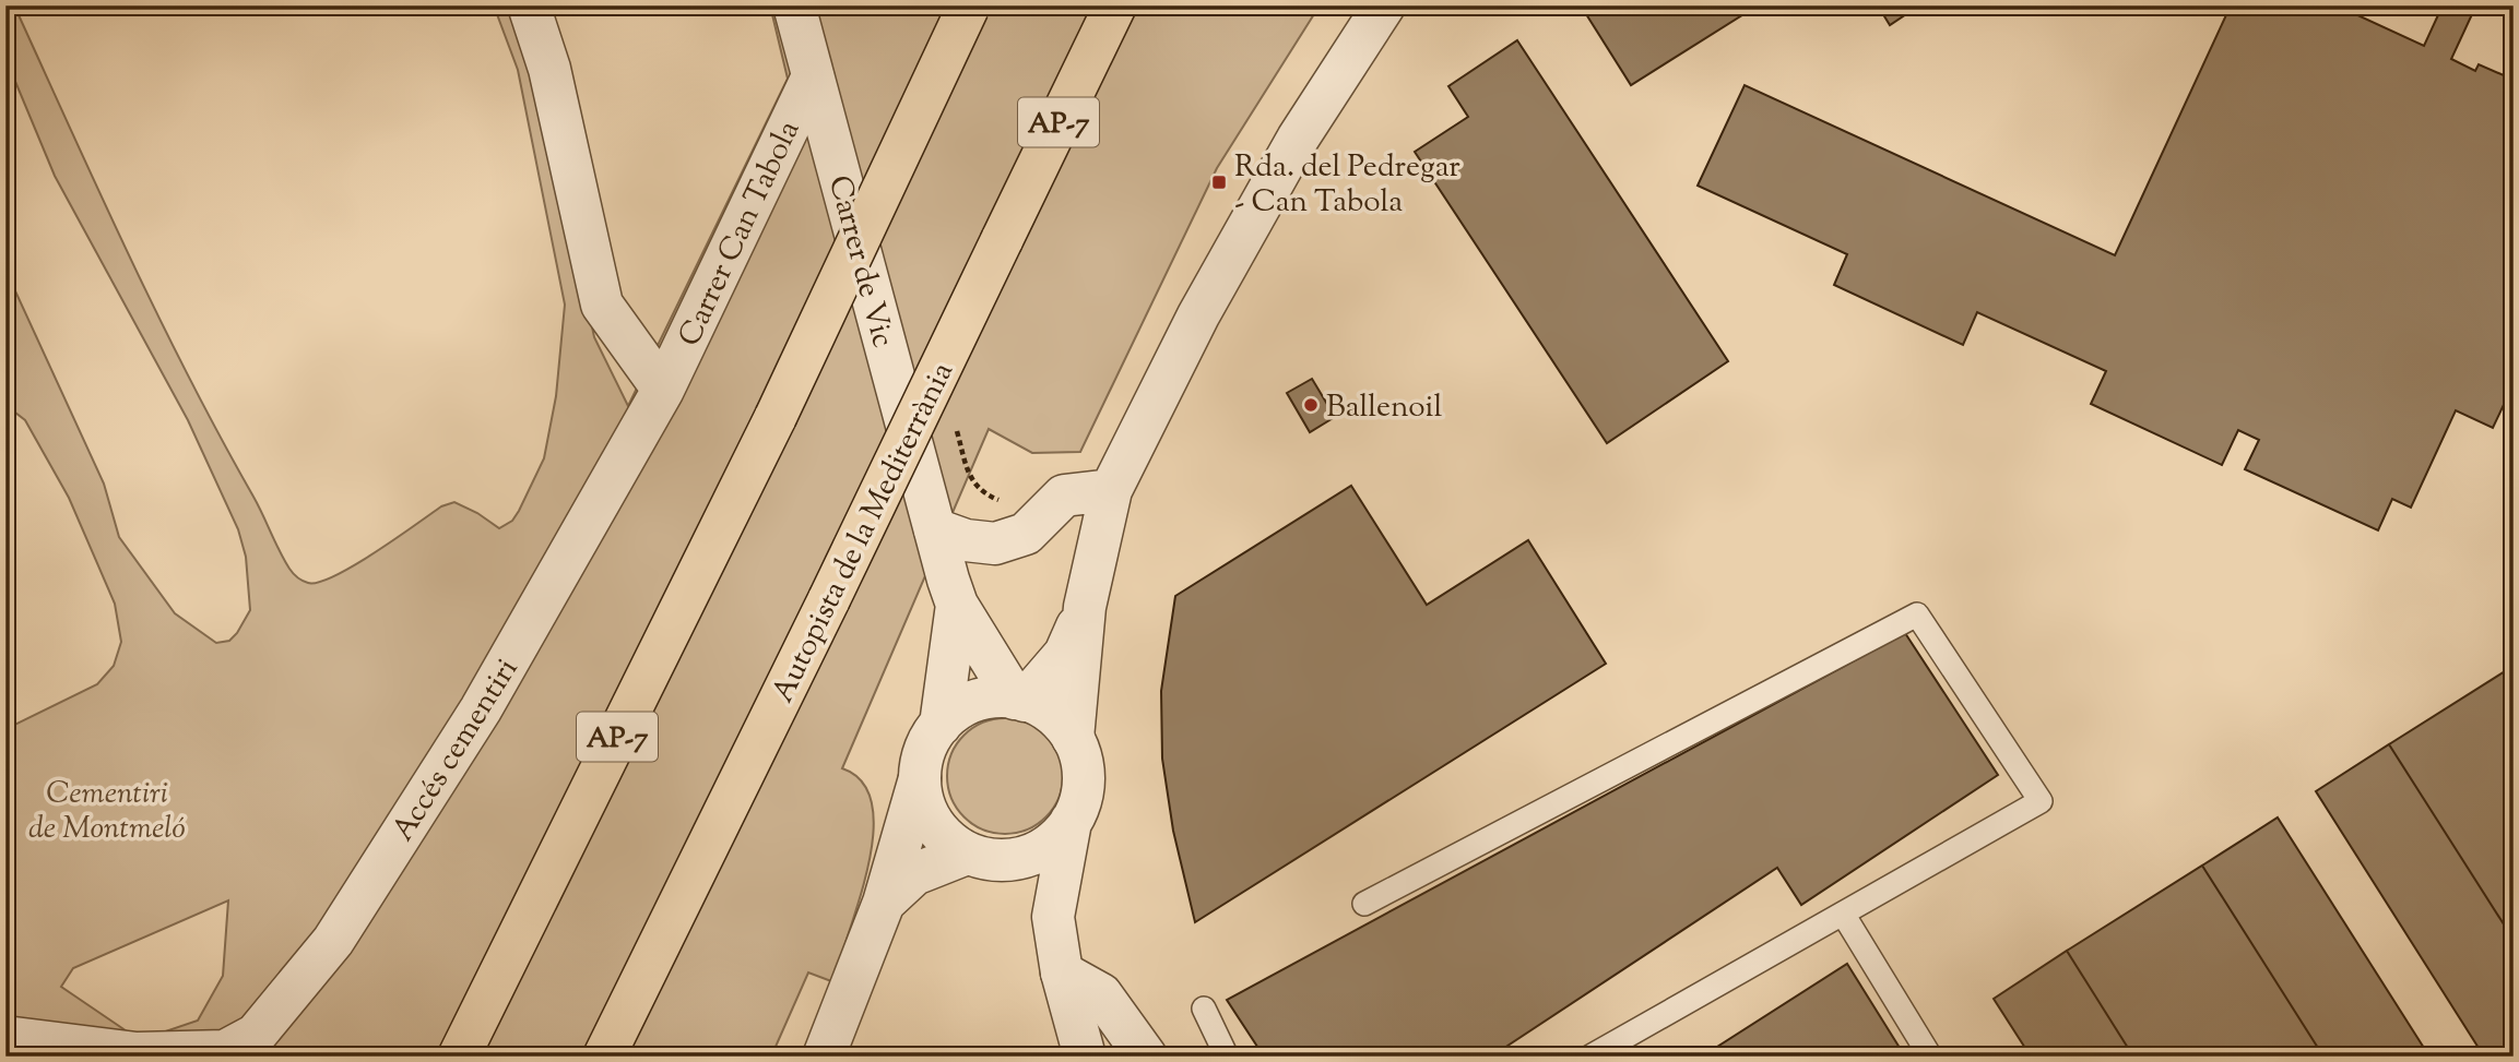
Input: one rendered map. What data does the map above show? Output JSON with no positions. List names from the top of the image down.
{
  "streets": {
    "highway": ["AP-7", "Autopista de la Mediterrània"],
    "street": ["Carrer Can Tabola", "Carrer de Vic", "Accés cementiri"]
  },
  "crossings": [
    ["Carrer Can Tabola", "Carrer de Vic"],
    ["Carrer Can Tabola", "Accés cementiri"]
  ],
  "parks": ["Cementiri de Montmeló"],
  "places": {
    "transit": ["Rda. del Pedregar - Can Tabola"],
    "other": ["Ballenoil"]
  }
}
